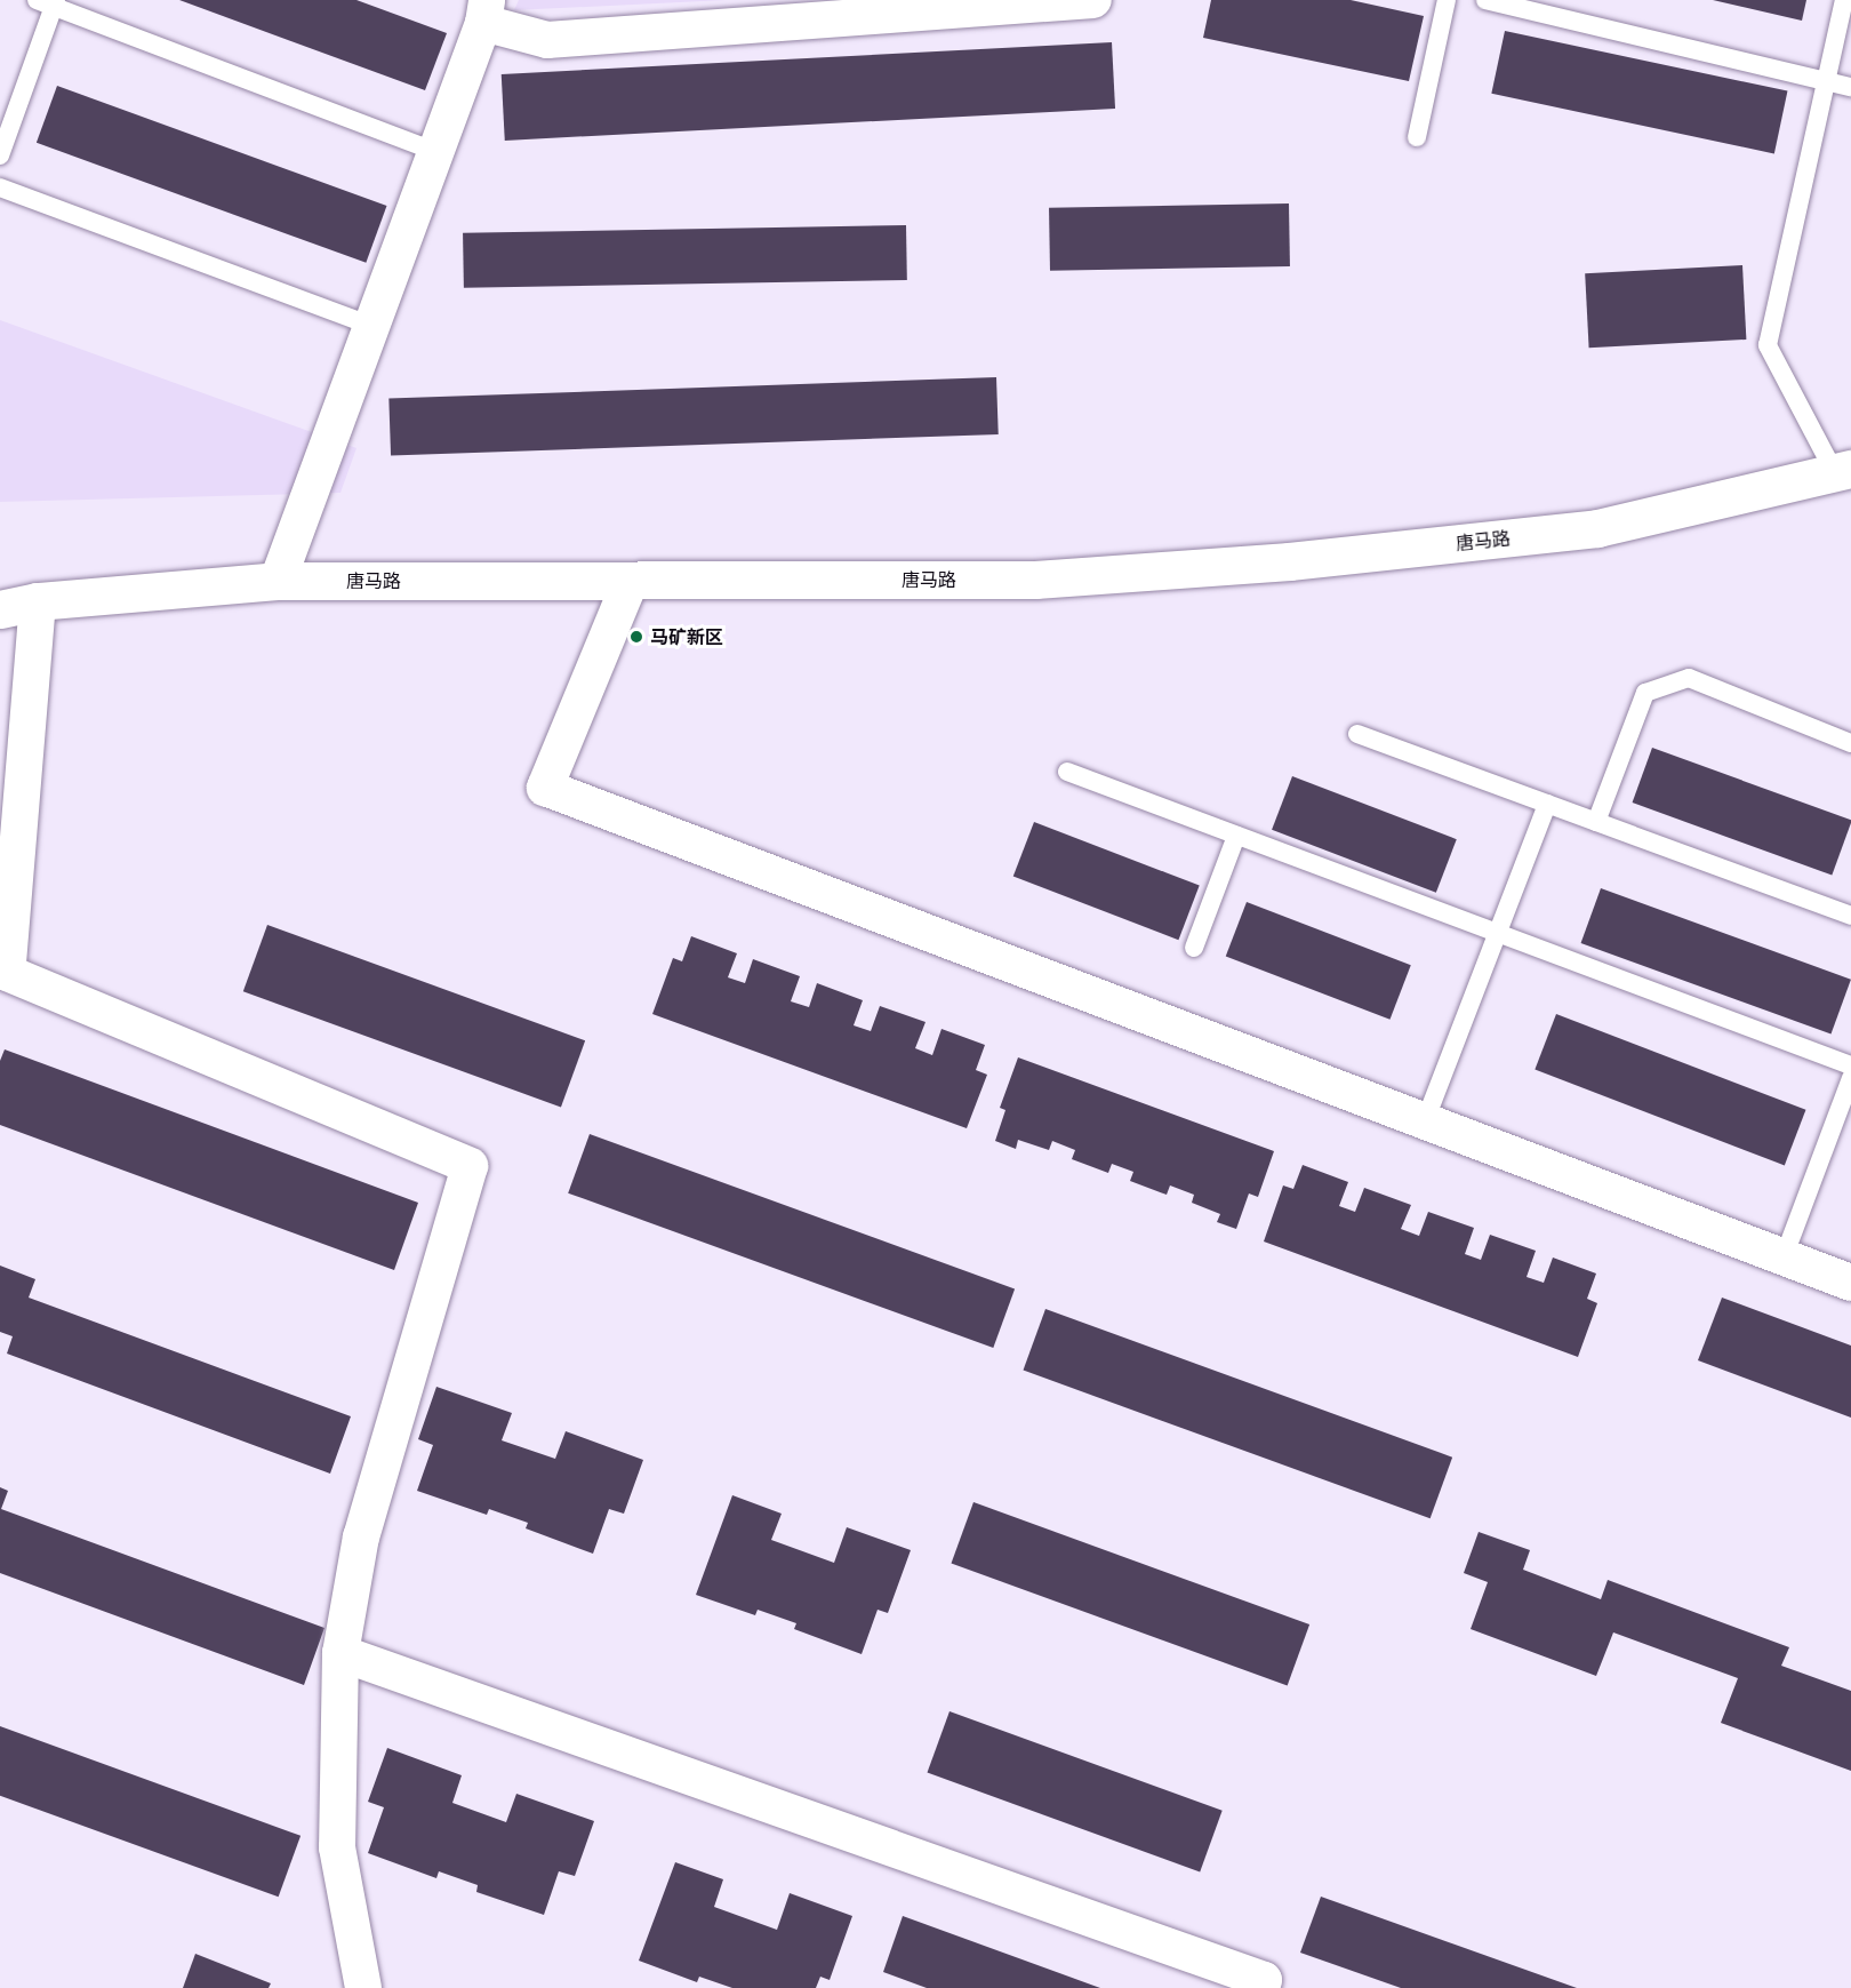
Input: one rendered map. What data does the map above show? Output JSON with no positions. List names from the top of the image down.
{
  "streets": {
    "main road": ["唐马路"]
  },
  "places": ["马矿新区"]
}
